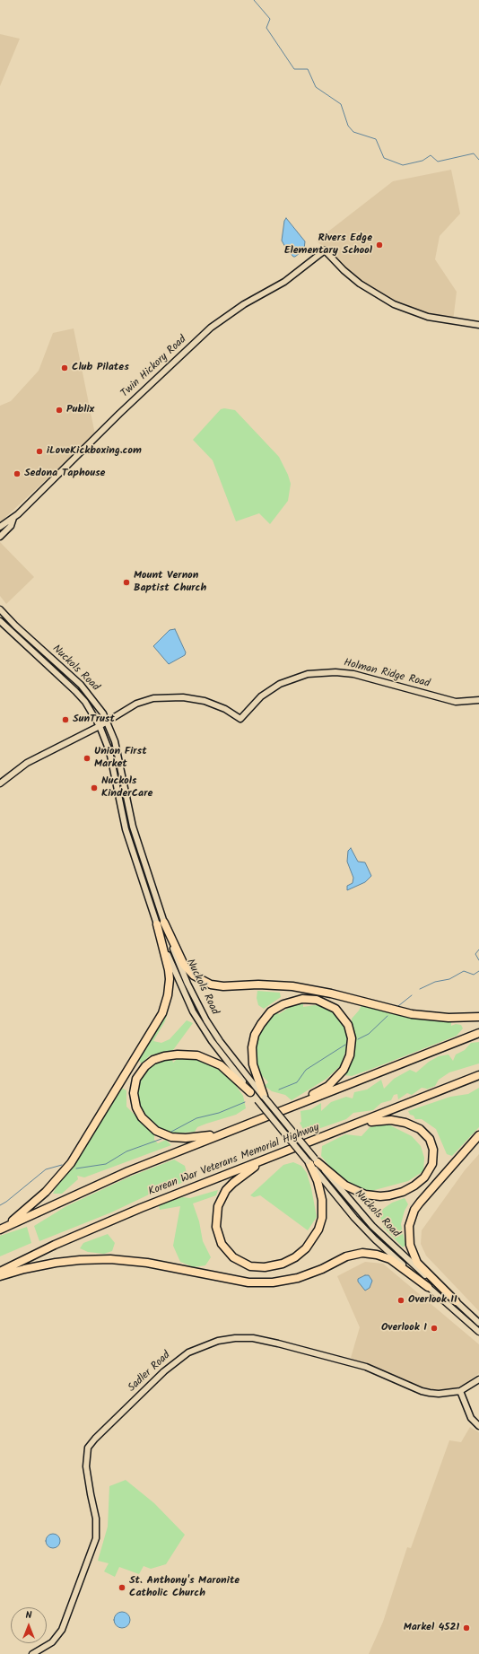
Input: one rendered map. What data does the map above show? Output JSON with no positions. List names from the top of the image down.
{
  "streets": {
    "highway": ["Korean War Veterans Memorial Highway"],
    "street": [
      "Twin Hickory Road",
      "Nuckols Road",
      "Holman Ridge Road",
      "Sadler Road"
    ]
  },
  "crossings": [
    ["Nuckols Road", "Holman Ridge Road"]
  ],
  "places": [
    "Rivers Edge Elementary School",
    "Club Pilates",
    "Publix",
    "iLoveKickboxing.com",
    "Sedona Taphouse",
    "Mount Vernon Baptist Church",
    "SunTrust",
    "Union First Market",
    "Nuckols KinderCare",
    "Overlook II",
    "Overlook I",
    "St. Anthony's Maronite Catholic Church",
    "Markel 4521"
  ],
  "north": "top"
}
